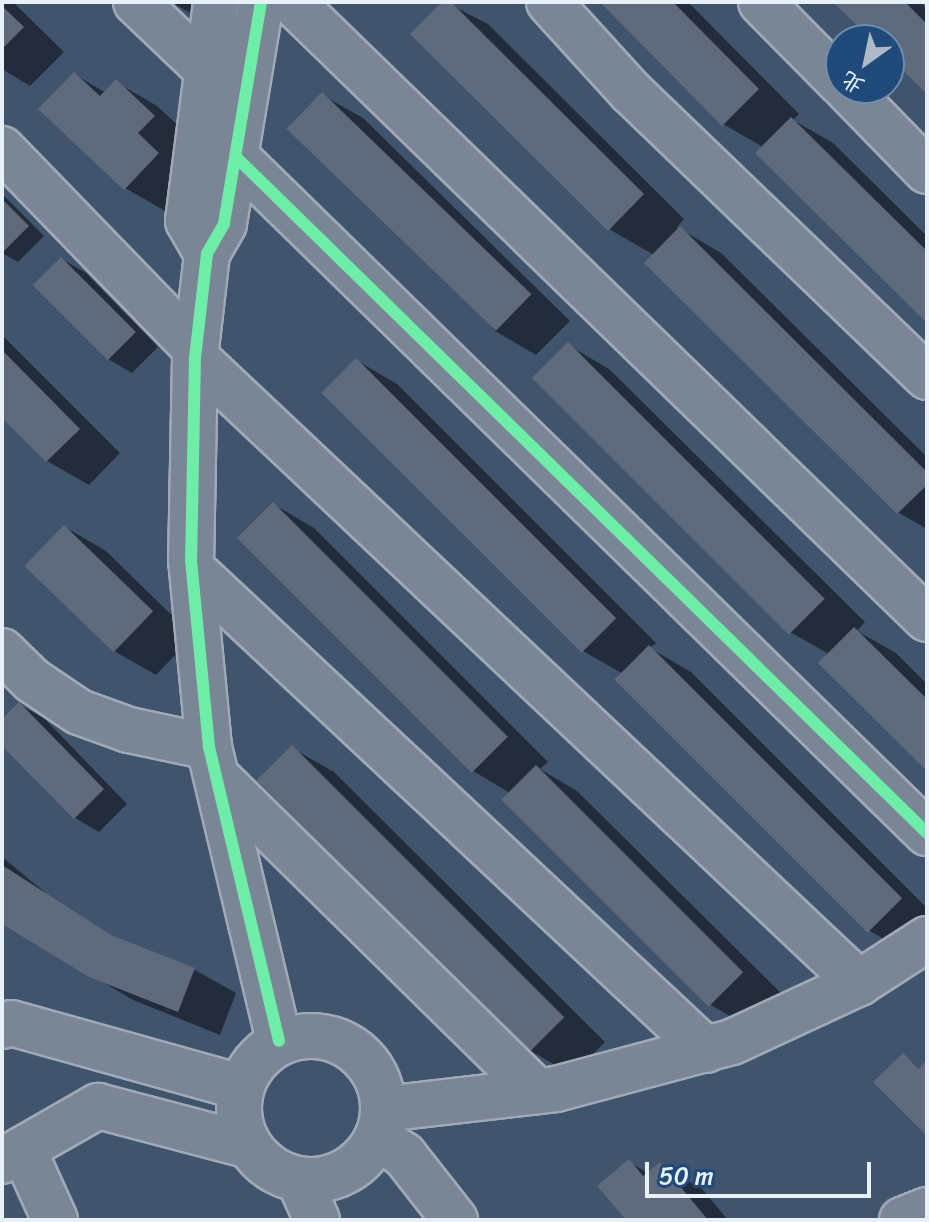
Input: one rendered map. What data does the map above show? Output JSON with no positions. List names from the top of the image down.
{
  "scale_bar": "50 m",
  "north": "bottom left"
}
